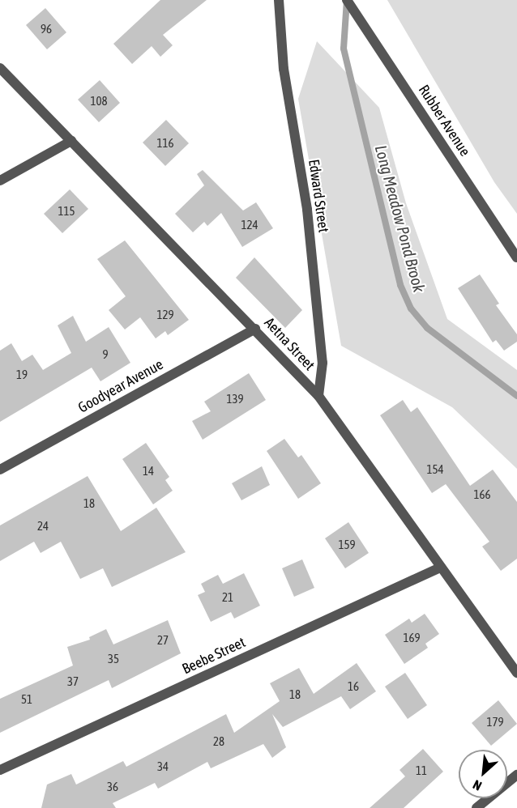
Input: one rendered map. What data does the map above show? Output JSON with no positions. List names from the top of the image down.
{
  "streets": {
    "street": [
      "Rubber Avenue",
      "Edward Street",
      "Aetna Street",
      "Goodyear Avenue",
      "Beebe Street"
    ]
  },
  "crossings": [
    ["Edward Street", "Aetna Street"],
    ["Aetna Street", "Goodyear Avenue"],
    ["Aetna Street", "Beebe Street"]
  ],
  "water": ["Long Meadow Pond Brook"],
  "house_numbers": [
    "96",
    "108",
    "116",
    "115",
    "124",
    "129",
    "9",
    "19",
    "139",
    "154",
    "14",
    "166",
    "18",
    "24",
    "159",
    "21",
    "169",
    "27",
    "35",
    "37",
    "16",
    "18",
    "51",
    "179",
    "28",
    "34",
    "11",
    "36"
  ],
  "north": "bottom left"
}
